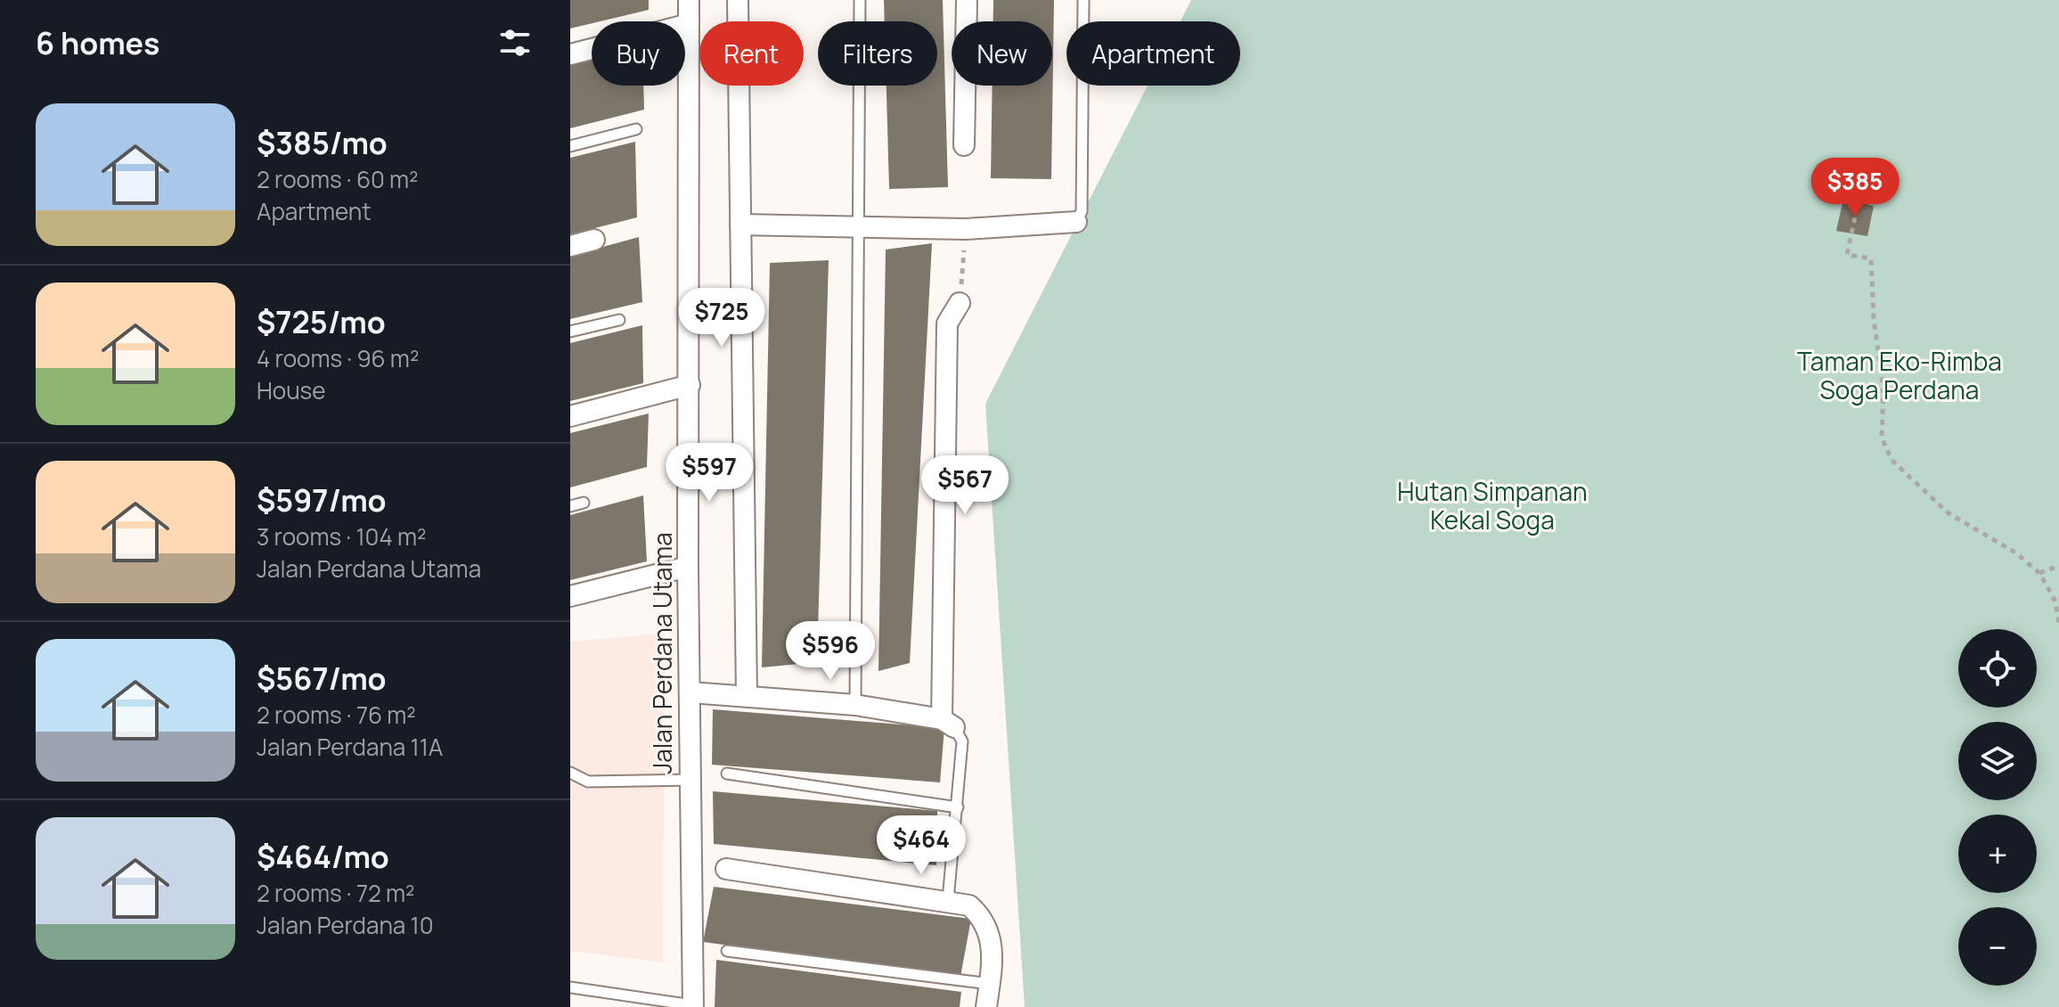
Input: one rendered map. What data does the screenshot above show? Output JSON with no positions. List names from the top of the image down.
{
  "streets": {
    "street": ["Jalan Perdana Utama"]
  },
  "parks": ["Taman Eko-Rimba Soga Perdana", "Hutan Simpanan Kekal Soga"],
  "page": {
    "heading": "6 homes",
    "chip": [
      "Buy",
      "Rent",
      "Filters",
      "New",
      "Apartment"
    ],
    "list": [
      {
        "name": "$385/mo",
        "note": "2 rooms · 60 m² · Apartment"
      },
      {
        "name": "$725/mo",
        "note": "4 rooms · 96 m² · House"
      },
      {
        "name": "$597/mo",
        "note": "3 rooms · 104 m² · Jalan Perdana Utama"
      },
      {
        "name": "$567/mo",
        "note": "2 rooms · 76 m² · Jalan Perdana 11A"
      },
      {
        "name": "$464/mo",
        "note": "2 rooms · 72 m² · Jalan Perdana 10"
      }
    ],
    "price": [
      "$385",
      "$725",
      "$597",
      "$567",
      "$596",
      "$464"
    ],
    "map_buttons": ["+", "−"]
  }
}
